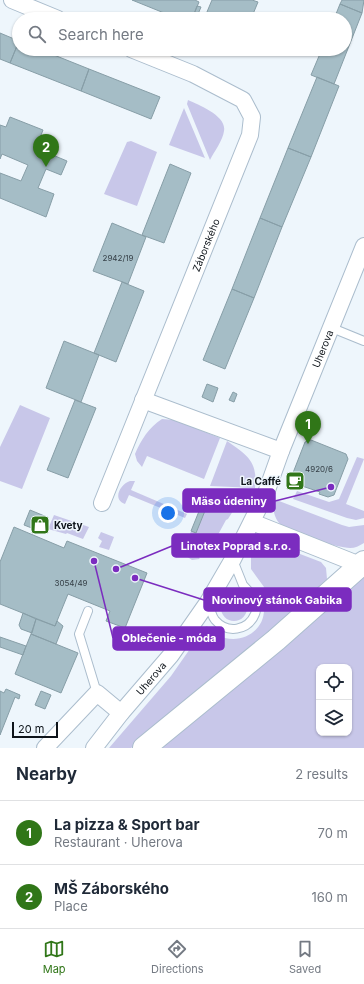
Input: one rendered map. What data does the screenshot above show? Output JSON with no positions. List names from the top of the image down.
{
  "streets": {
    "street": ["Záborského", "Uherova"]
  },
  "places": {
    "cafe": ["La Caffé"],
    "other": [
      "Mäso údeniny",
      "Oblečenie - móda",
      "Linotex Poprad s.r.o.",
      "Novinový stánok Gabika"
    ],
    "shop": ["Kvety"]
  },
  "house_numbers": ["2942/19", "4920/6", "3054/49"],
  "scale_bar": "20 m",
  "page": {
    "search": "Search here",
    "pins": ["2", "1"],
    "scale": "20 m",
    "heading": ["Nearby", "2 results"],
    "list": [
      {
        "mark": "1",
        "name": "La pizza & Sport bar",
        "note": "Restaurant · Uherova",
        "value": "70 m"
      },
      {
        "mark": "2",
        "name": "MŠ Záborského",
        "note": "Place",
        "value": "160 m"
      }
    ],
    "nav": ["Map", "Directions", "Saved"]
  }
}
